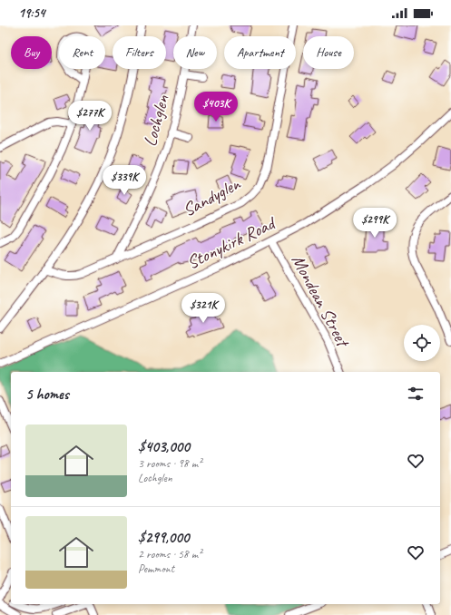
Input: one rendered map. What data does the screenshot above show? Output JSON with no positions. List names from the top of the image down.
{
  "streets": {
    "street": [
      "Lochglen",
      "Sandyglen",
      "Stonykirk Road",
      "Mondean Street"
    ]
  },
  "crossings": [
    ["Lochglen", "Sandyglen"],
    ["Stonykirk Road", "Mondean Street"]
  ],
  "page": {
    "status": "19:54",
    "chip": [
      "Buy",
      "Rent",
      "Filters",
      "New",
      "Apartment",
      "House"
    ],
    "price": [
      "$403K",
      "$277K",
      "$339K",
      "$299K",
      "$321K"
    ],
    "heading": "5 homes",
    "list": [
      {
        "name": "$403,000",
        "note": "3 rooms · 98 m² · Lochglen"
      },
      {
        "name": "$299,000",
        "note": "2 rooms · 58 m² · Pemmont"
      }
    ]
  }
}
